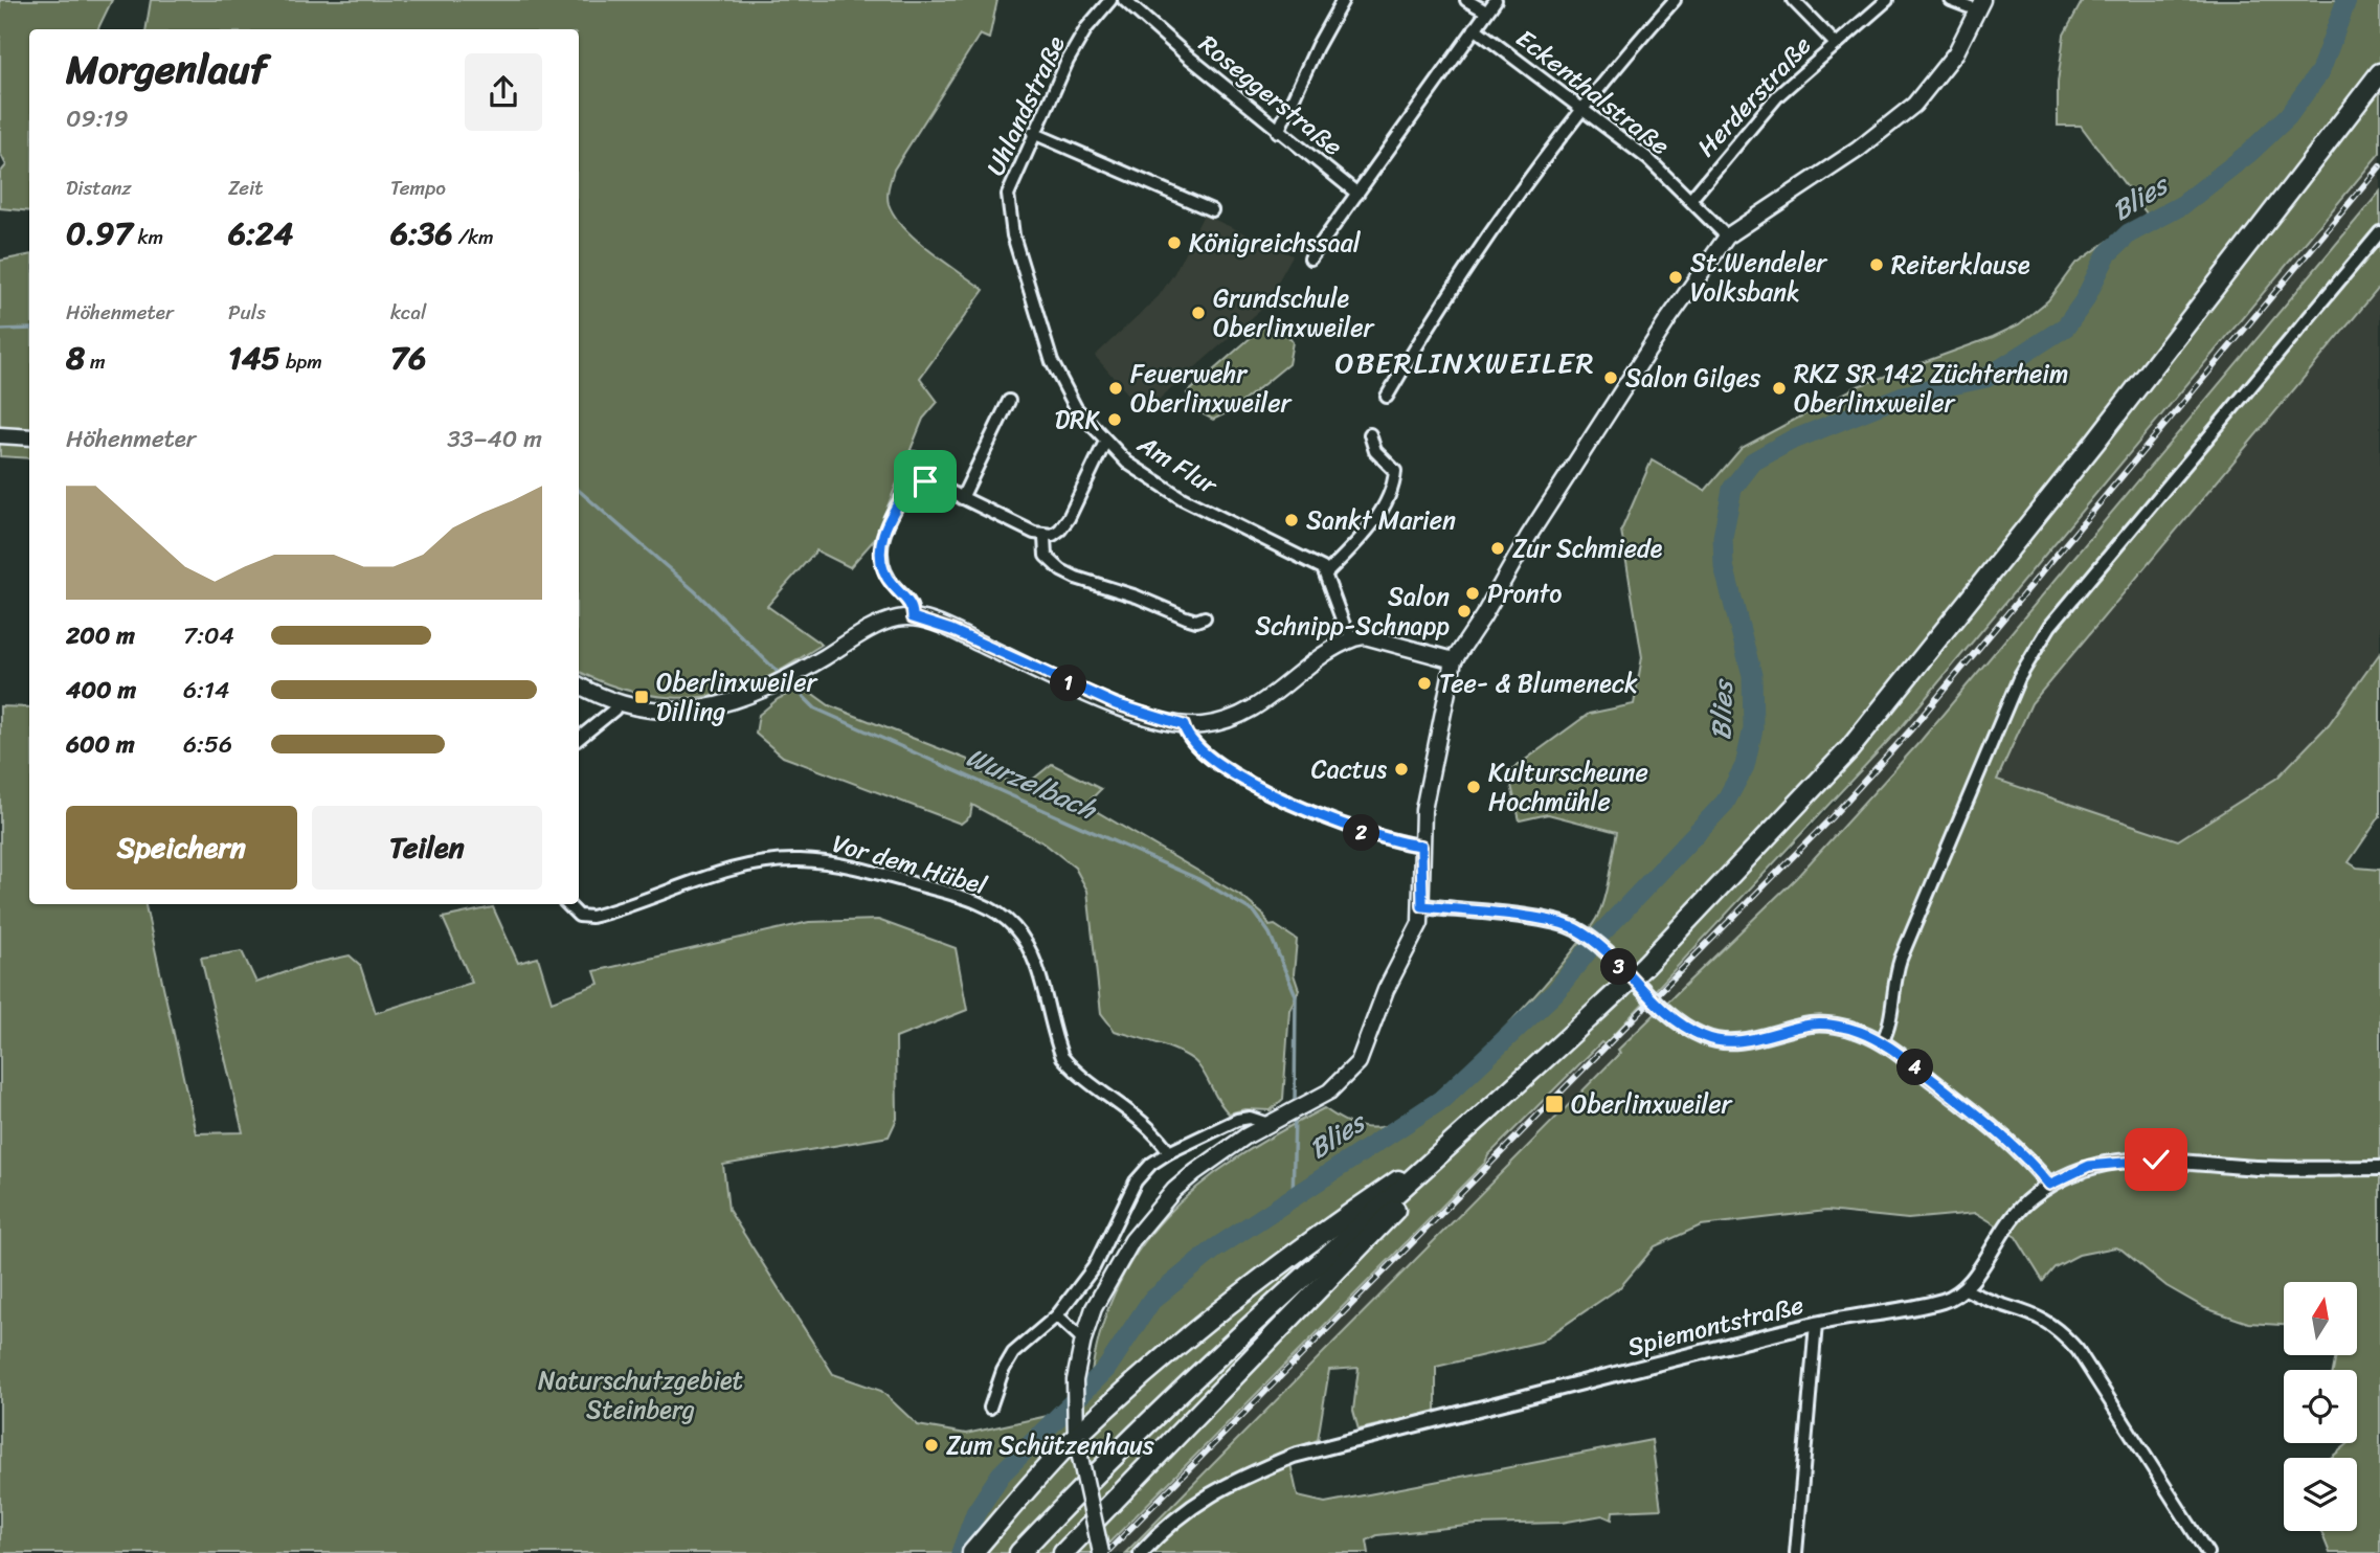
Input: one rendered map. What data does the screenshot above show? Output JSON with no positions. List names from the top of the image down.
{
  "streets": {
    "street": [
      "Eckenthalstraße",
      "Roseggerstraße",
      "Herderstraße",
      "Uhlandstraße",
      "Am Flur",
      "Vor dem Hübel",
      "Spiemontstraße"
    ]
  },
  "crossings": [
    ["Eckenthalstraße", "Herderstraße"],
    ["Uhlandstraße", "Am Flur"]
  ],
  "districts": ["OBERLINXWEILER"],
  "water": ["Blies", "Wurzelbach"],
  "parks": ["Naturschutzgebiet Steinberg"],
  "places": {
    "other": [
      "Königreichssaal",
      "Reiterklause",
      "St.Wendeler Volksbank",
      "Grundschule Oberlinxweiler",
      "Salon Gilges",
      "Feuerwehr Oberlinxweiler",
      "RKZ SR 142 Züchterheim Oberlinxweiler",
      "DRK",
      "Sankt Marien",
      "Zur Schmiede",
      "Pronto",
      "Salon Schnipp-Schnapp",
      "Tee- & Blumeneck",
      "Cactus",
      "Kulturscheune Hochmühle",
      "Zum Schützenhaus"
    ],
    "transit": ["Oberlinxweiler Dilling", "Oberlinxweiler"]
  },
  "north": "top",
  "page": {
    "heading": ["Morgenlauf", "09:19"],
    "stats": [
      ["Distanz", "0.97 km"],
      ["Zeit", "6:24"],
      ["Tempo", "6:36 /km"],
      ["Höhenmeter", "8 m"],
      ["Puls", "145 bpm"],
      ["kcal", "76"]
    ],
    "chart": ["Höhenmeter", "33–40 m"],
    "list": [
      {
        "name": "200 m",
        "note": "7:04"
      },
      {
        "name": "400 m",
        "note": "6:14"
      },
      {
        "name": "600 m",
        "note": "6:56"
      }
    ],
    "pins": [
      "1",
      "2",
      "3",
      "4"
    ],
    "buttons": ["Speichern", "Teilen"]
  }
}
